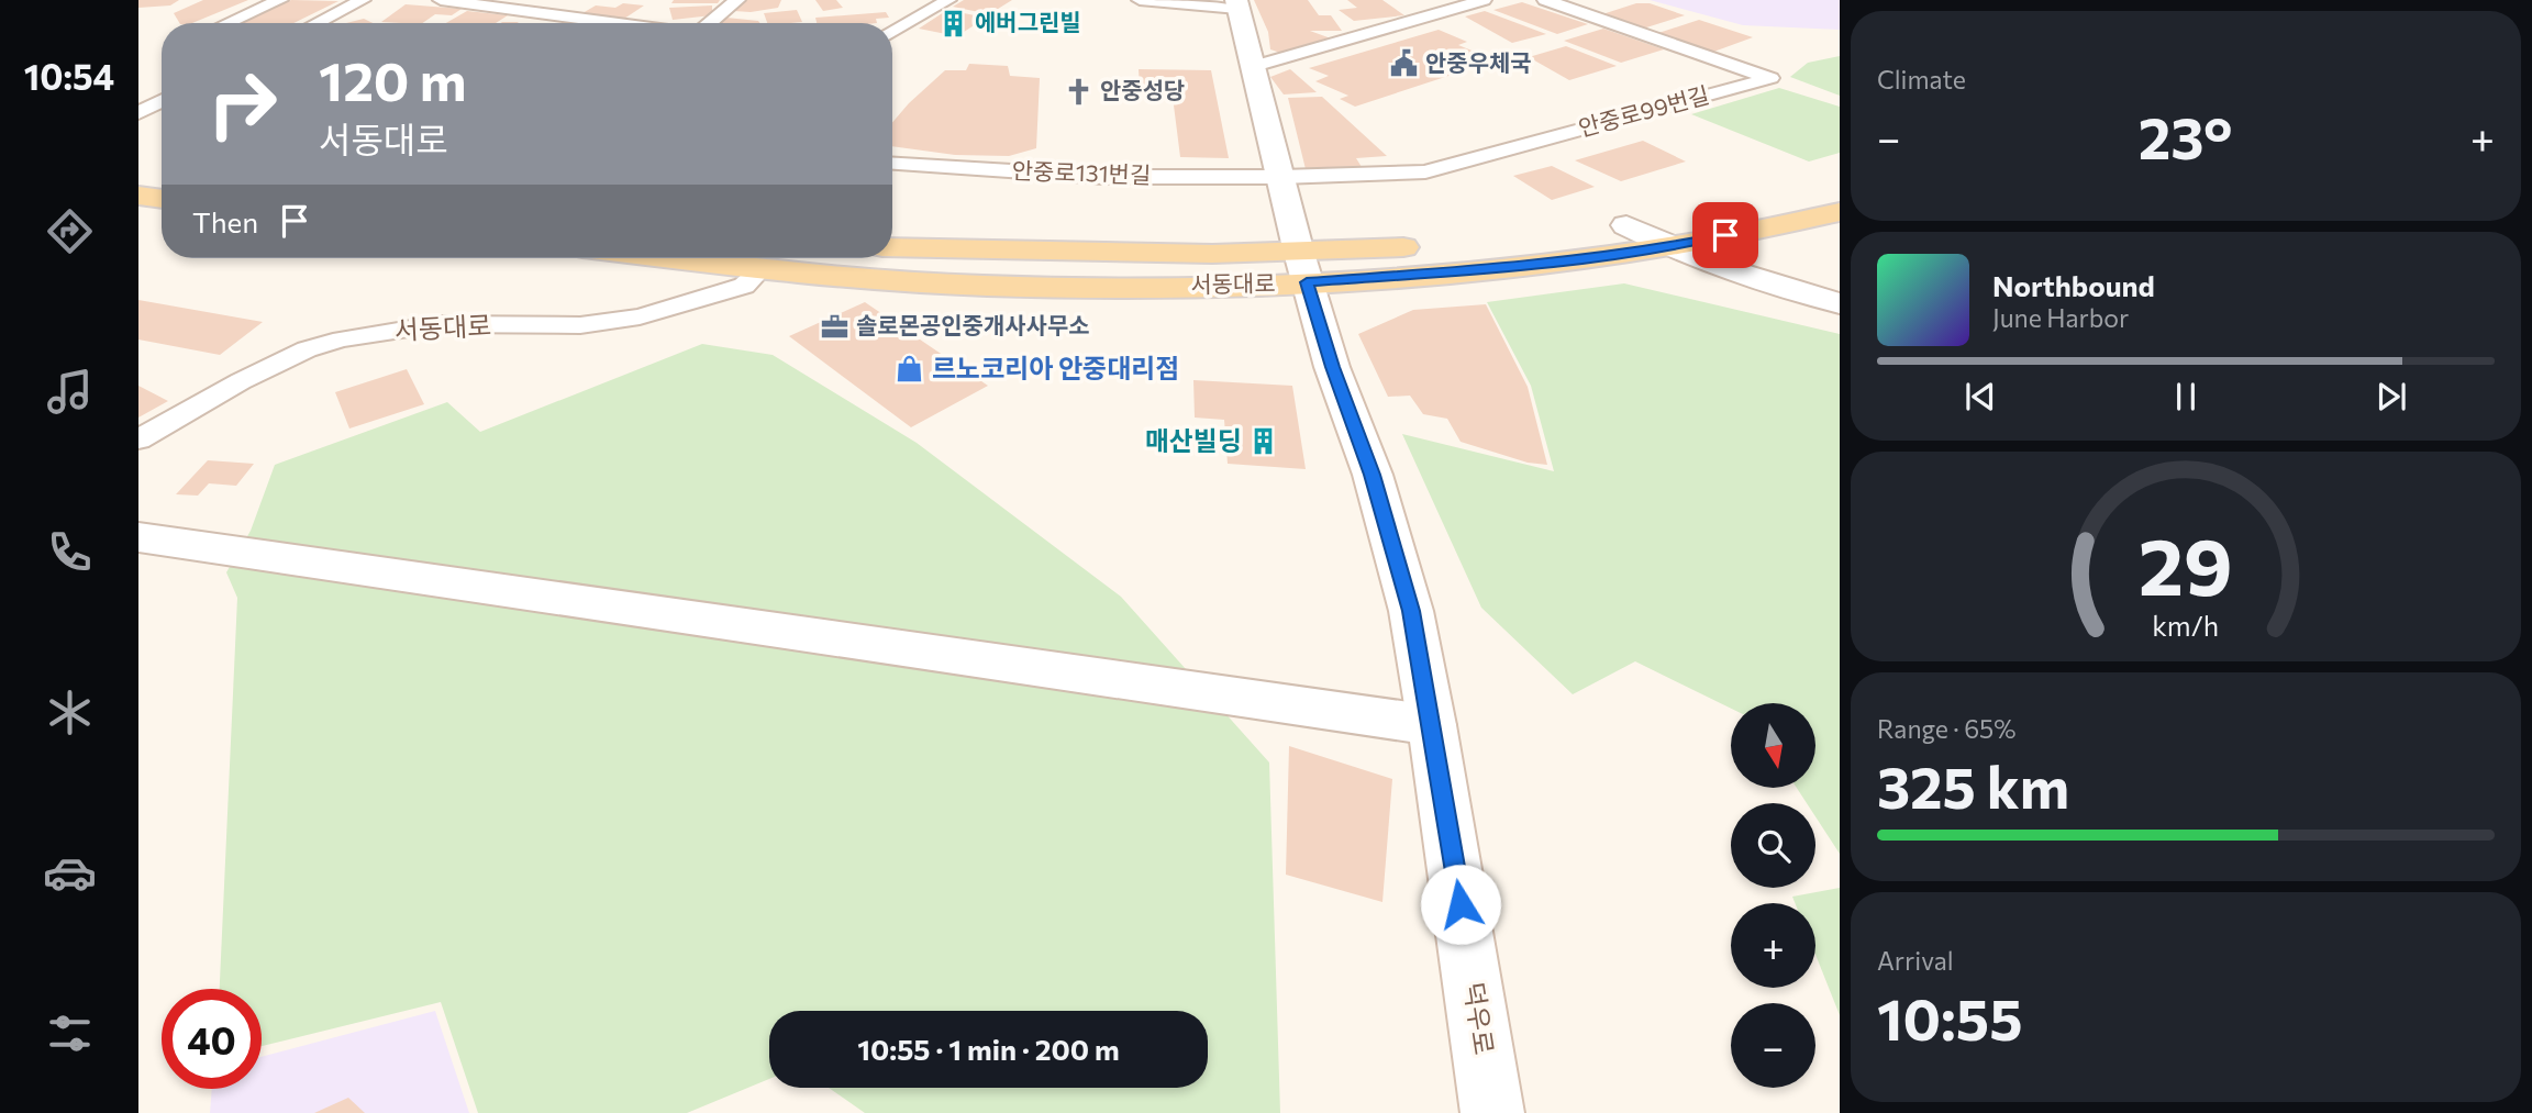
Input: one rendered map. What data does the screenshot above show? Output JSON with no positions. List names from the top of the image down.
{
  "streets": {
    "main road": ["서동대로"],
    "street": ["덕우로"],
    "lane": ["안중로99번길", "안중로131번길"]
  },
  "crossings": [
    ["안중로99번길", "안중로131번길"],
    ["서동대로", "덕우로"]
  ],
  "places": {
    "building": ["에버그린빌", "매산빌딩"],
    "public building": ["안중우체국"],
    "church": ["안중성당"],
    "office": ["솔로몬공인중개사사무소"],
    "shop": ["르노코리아 안중대리점"]
  },
  "north": "bottom",
  "page": {
    "tabs": "10:54",
    "tile": [
      "Climate",
      ["Range · 65%", "325 km"],
      ["Arrival", "10:55"]
    ],
    "turn": ["120 m", "서동대로"],
    "heat": ["−", "23°", "+"],
    "then": "Then",
    "song": ["Northbound", "June Harbor"],
    "map_buttons": ["+", "−"],
    "limit": "40",
    "trip": "10:55 · 1 min · 200 m",
    "gauge": ["29", "km/h"]
  }
}
